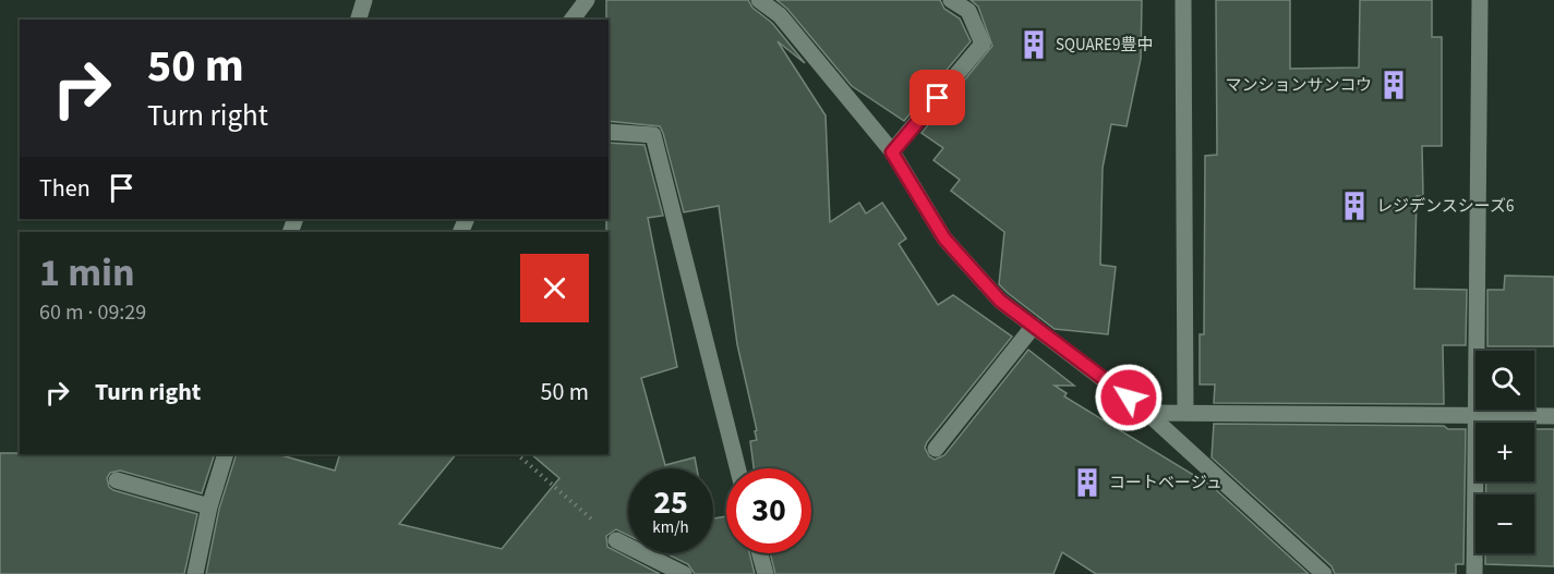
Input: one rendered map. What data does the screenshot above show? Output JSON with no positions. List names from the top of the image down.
{
  "places": {
    "building": [
      "SQUARE9豊中",
      "マンションサンコウ",
      "レジデンスシーズ6",
      "コートベージュ"
    ]
  },
  "page": {
    "turn": ["50 m", "Turn right"],
    "then": "Then",
    "heading": ["1 min", "60 m · 09:29"],
    "list": [
      {
        "name": "Turn right",
        "value": "50 m"
      }
    ],
    "map_buttons": ["+", "−"],
    "speed": "25 km/h",
    "limit": "30"
  }
}
